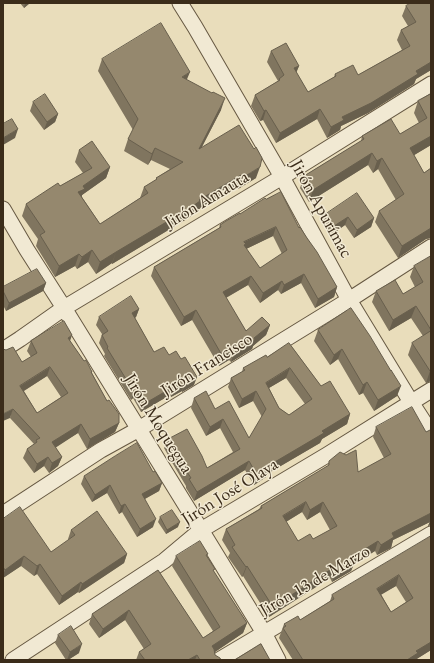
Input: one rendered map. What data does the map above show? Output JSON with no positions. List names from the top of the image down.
{
  "streets": {
    "street": [
      "Jirón Amauta",
      "Jirón Apurímac",
      "Jirón Francisco",
      "Jirón Moquegua",
      "Jirón José Olaya",
      "Jirón 13 de Marzo"
    ]
  },
  "crossings": [
    ["Jirón Amauta", "Jirón Apurímac"],
    ["Jirón Amauta", "Jirón Moquegua"],
    ["Jirón Apurímac", "Jirón Francisco"],
    ["Jirón Apurímac", "Jirón José Olaya"],
    ["Jirón Francisco", "Jirón Moquegua"],
    ["Jirón Moquegua", "Jirón José Olaya"],
    ["Jirón Moquegua", "Jirón 13 de Marzo"]
  ]
}
